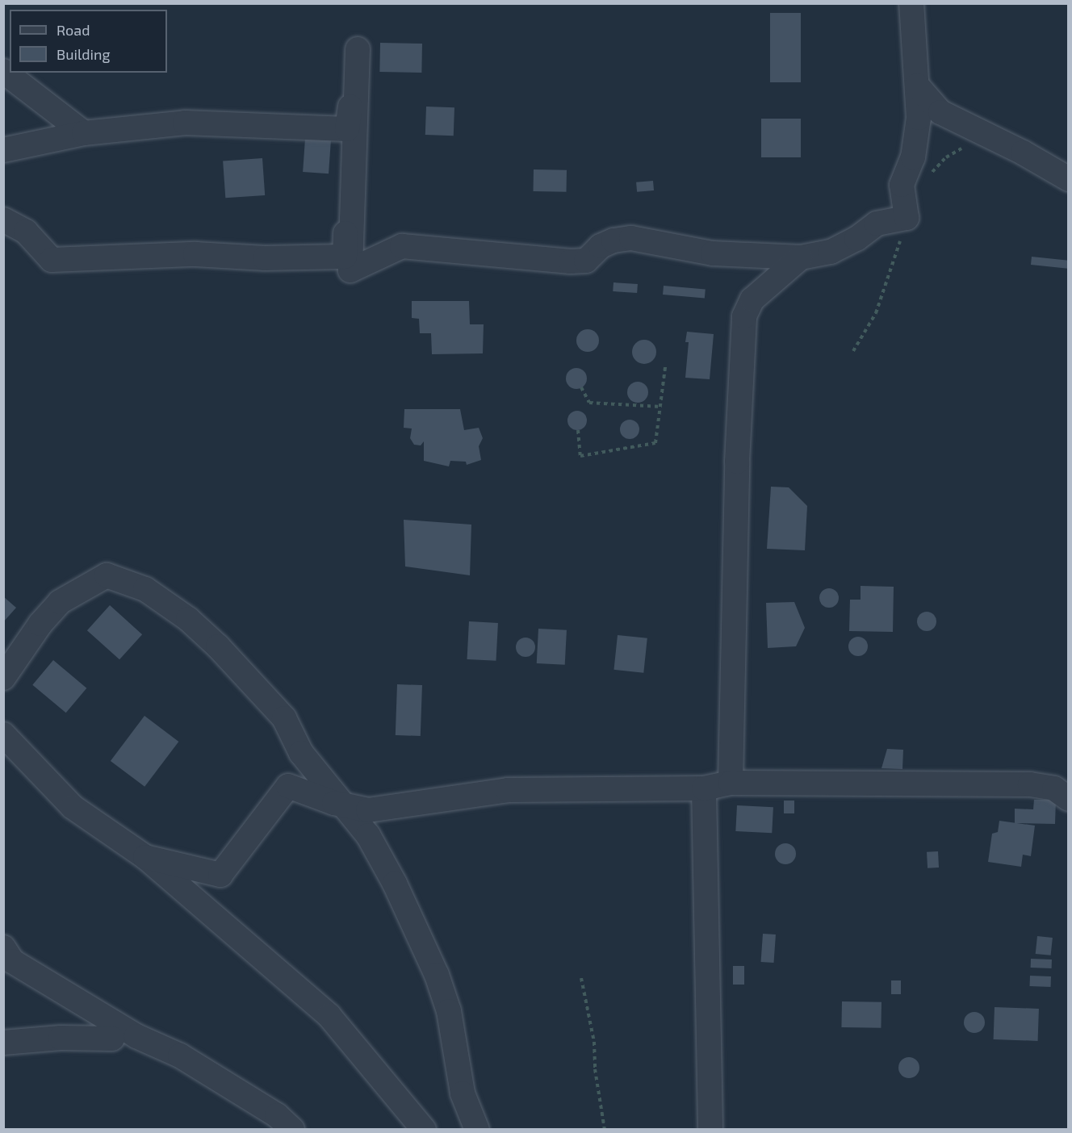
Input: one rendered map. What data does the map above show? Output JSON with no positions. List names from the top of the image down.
{
  "legend": ["Road", "Building"]
}
